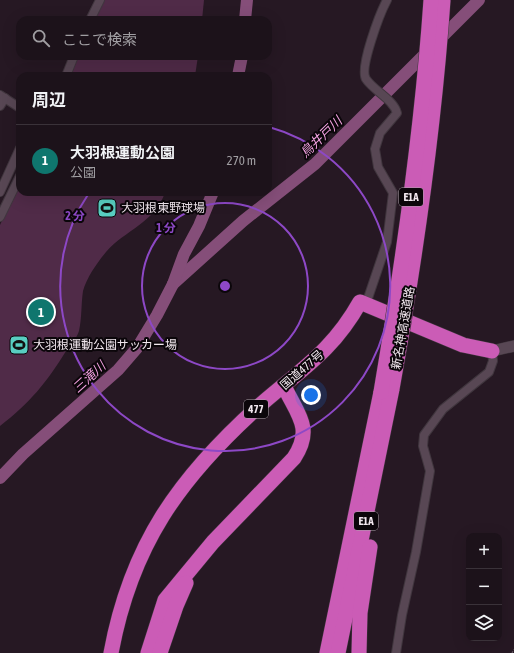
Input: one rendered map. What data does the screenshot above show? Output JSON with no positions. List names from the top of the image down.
{
  "streets": {
    "highway": [
      "E1A",
      "新名神高速道路",
      "国道477号",
      "477"
    ]
  },
  "water": ["鳥井戸川", "三滝川"],
  "places": {
    "sports": ["大羽根東野球場", "大羽根運動公園サッカー場"]
  },
  "page": {
    "search": "ここで検索",
    "heading": "周辺",
    "list": [
      {
        "mark": "1",
        "name": "大羽根運動公園",
        "note": "公園",
        "value": "270 m"
      }
    ],
    "pins": "1",
    "map_buttons": ["+", "−"]
  },
  "rings": ["2 分", "1 分"]
}
